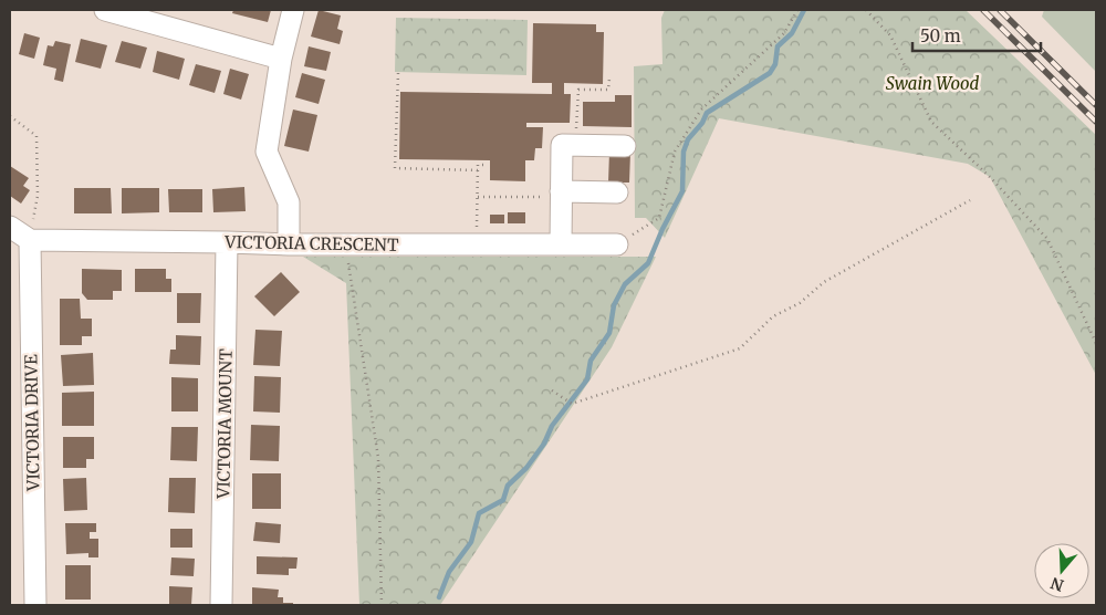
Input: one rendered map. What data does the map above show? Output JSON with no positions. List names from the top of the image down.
{
  "streets": {
    "street": ["VICTORIA CRESCENT", "VICTORIA DRIVE", "VICTORIA MOUNT"]
  },
  "crossings": [
    ["VICTORIA CRESCENT", "VICTORIA DRIVE"],
    ["VICTORIA CRESCENT", "VICTORIA MOUNT"]
  ],
  "parks": ["Swain Wood"],
  "scale_bar": "50 m",
  "north": "bottom"
}
